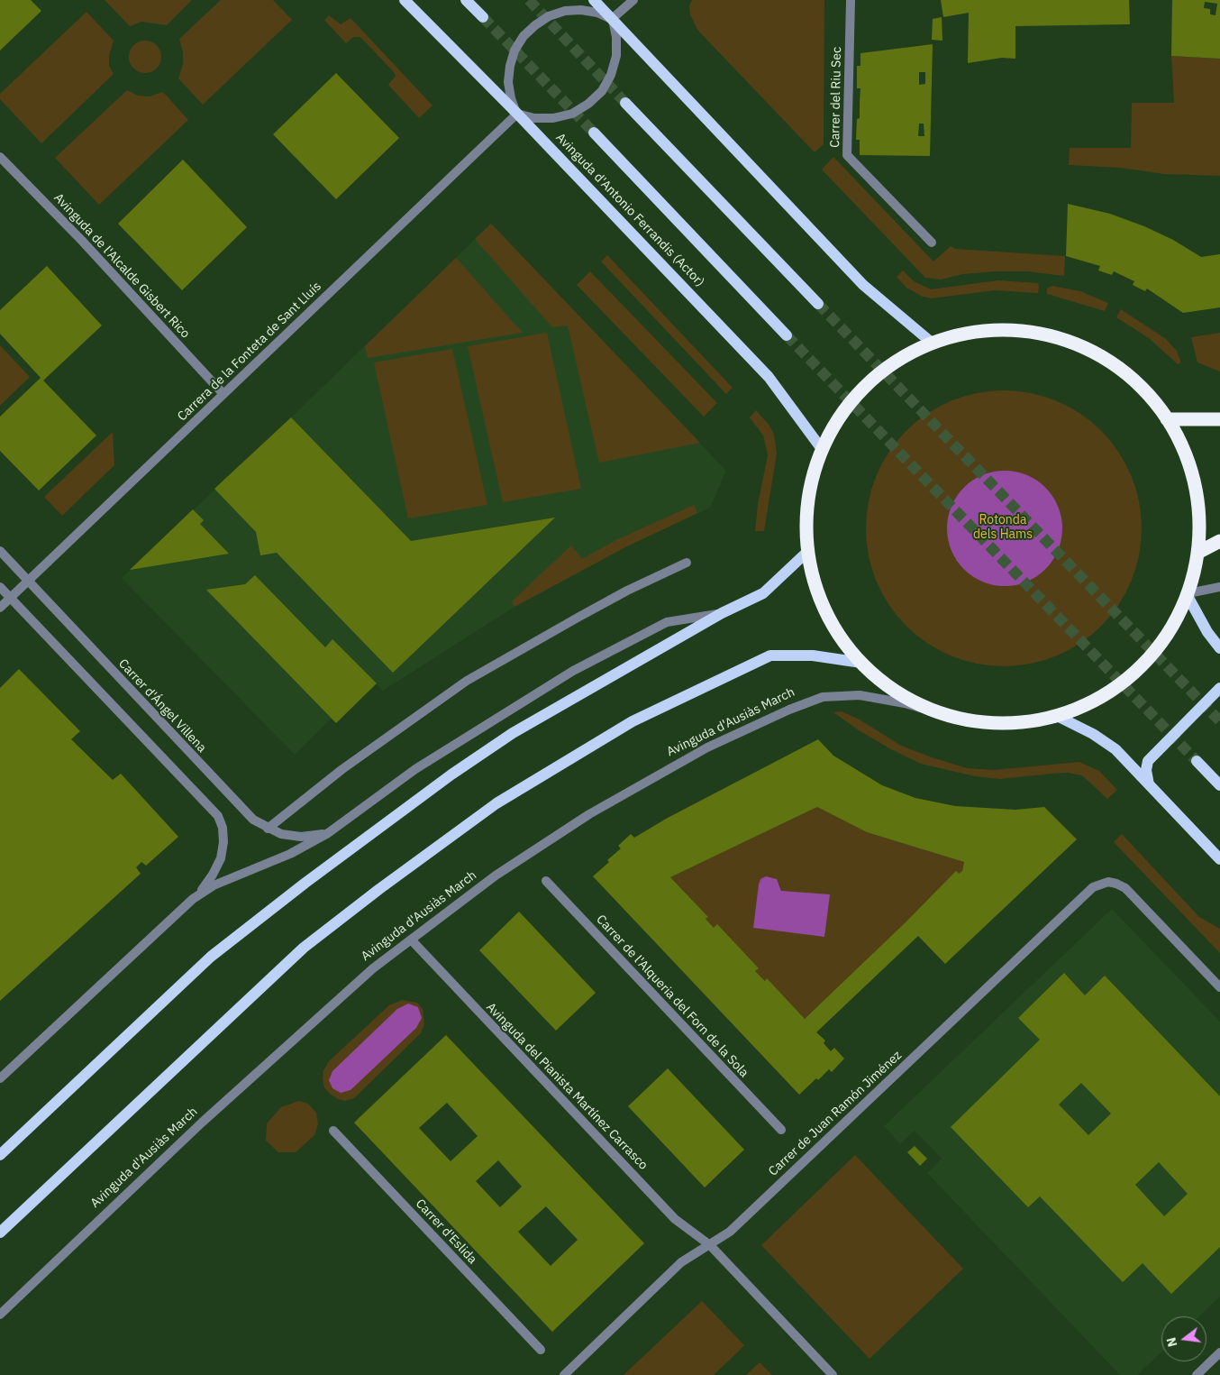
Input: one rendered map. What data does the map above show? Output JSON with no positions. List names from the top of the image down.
{
  "streets": {
    "main road": ["Avinguda d'Antonio Ferrandis (Actor)"],
    "street": [
      "Carrer del Riu Sec",
      "Avinguda de l'Alcalde Gisbert Rico",
      "Carrera de la Fonteta de Sant Lluís",
      "Carrer d'Ángel Villena",
      "Avinguda d'Ausiàs March",
      "Carrer de l'Alqueria del Forn de la Sola",
      "Avinguda del Pianista Martínez Carrasco",
      "Carrer de Juan Ramón Jiménez",
      "Carrer d'Eslida"
    ]
  },
  "crossings": [
    ["Avinguda d'Antonio Ferrandis (Actor)", "Carrera de la Fonteta de Sant Lluís"],
    ["Avinguda de l'Alcalde Gisbert Rico", "Carrera de la Fonteta de Sant Lluís"],
    ["Carrera de la Fonteta de Sant Lluís", "Carrer d'Ángel Villena"],
    ["Avinguda d'Ausiàs March", "Avinguda del Pianista Martínez Carrasco"],
    ["Avinguda del Pianista Martínez Carrasco", "Carrer de Juan Ramón Jiménez"]
  ],
  "parks": ["Rotonda dels Hams"],
  "north": "left"
}
